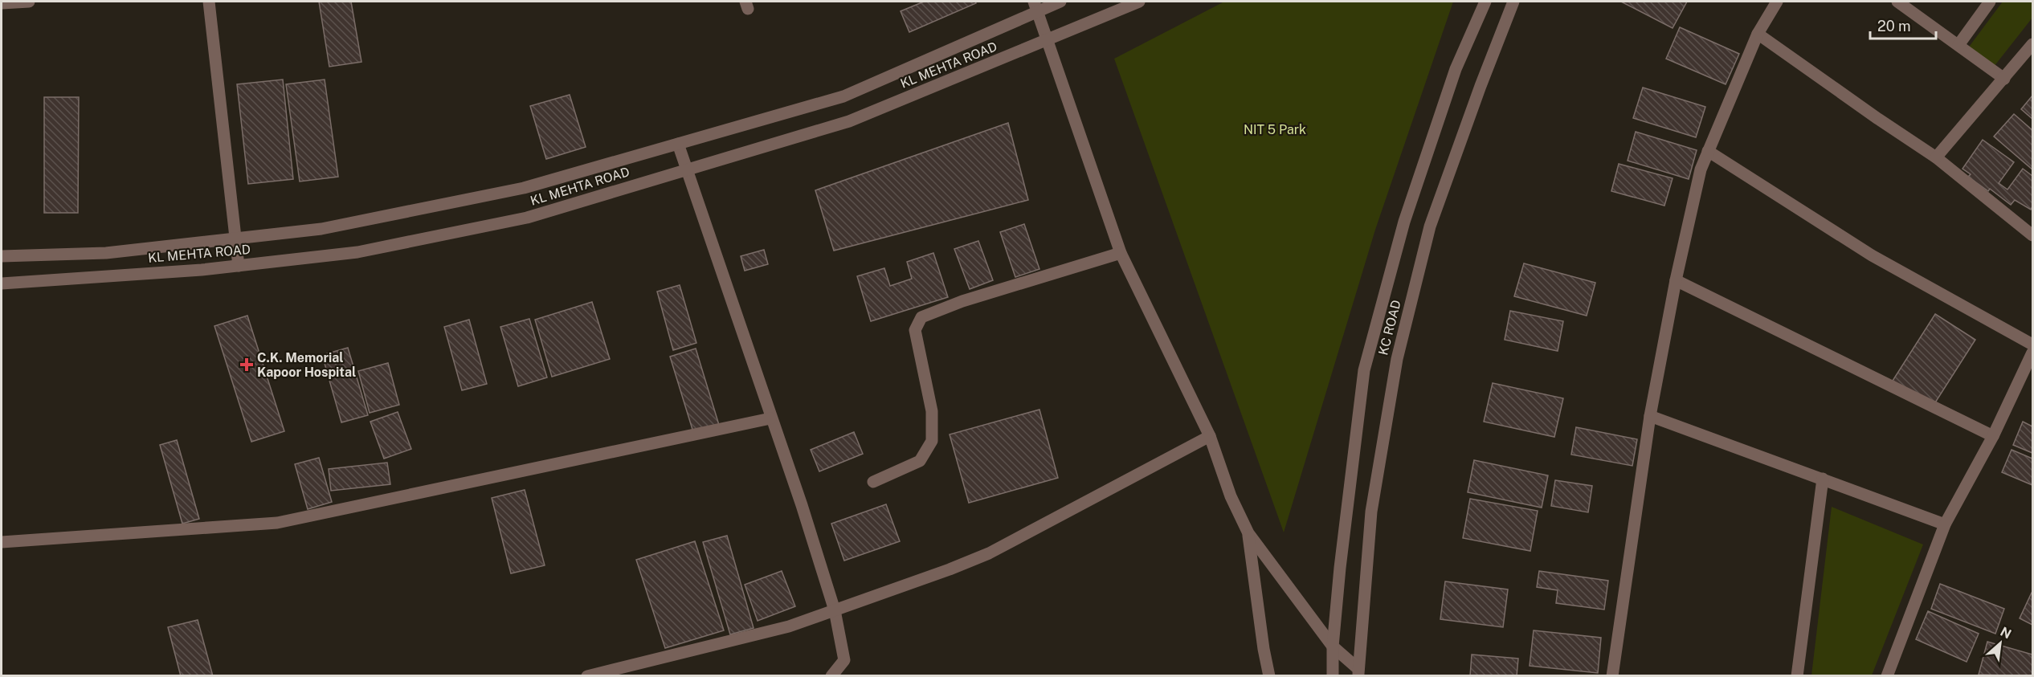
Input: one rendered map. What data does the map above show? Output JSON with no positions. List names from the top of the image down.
{
  "streets": {
    "street": ["KL MEHTA ROAD", "KC ROAD"]
  },
  "parks": ["NIT 5 Park"],
  "places": {
    "health": ["C.K. Memorial Kapoor Hospital"]
  },
  "scale_bar": "20 m",
  "north": "top right"
}
